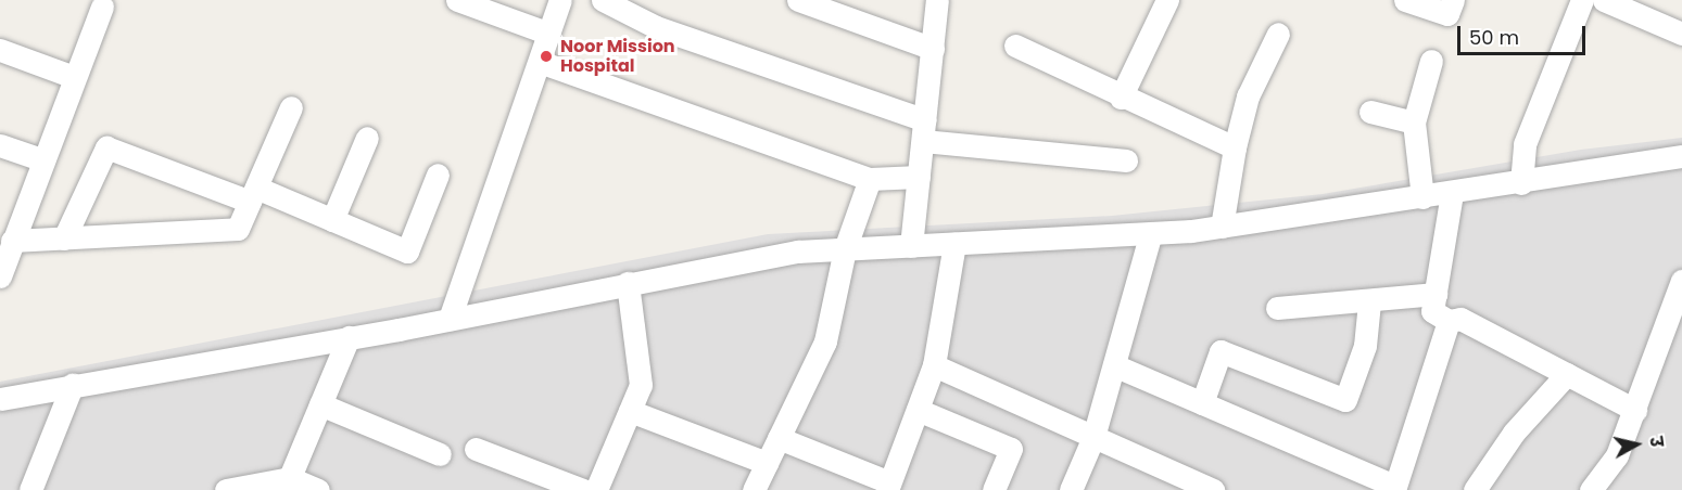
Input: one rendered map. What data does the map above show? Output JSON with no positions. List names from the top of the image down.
{
  "places": ["Noor Mission Hospital"],
  "scale_bar": "50 m",
  "north": "right"
}
